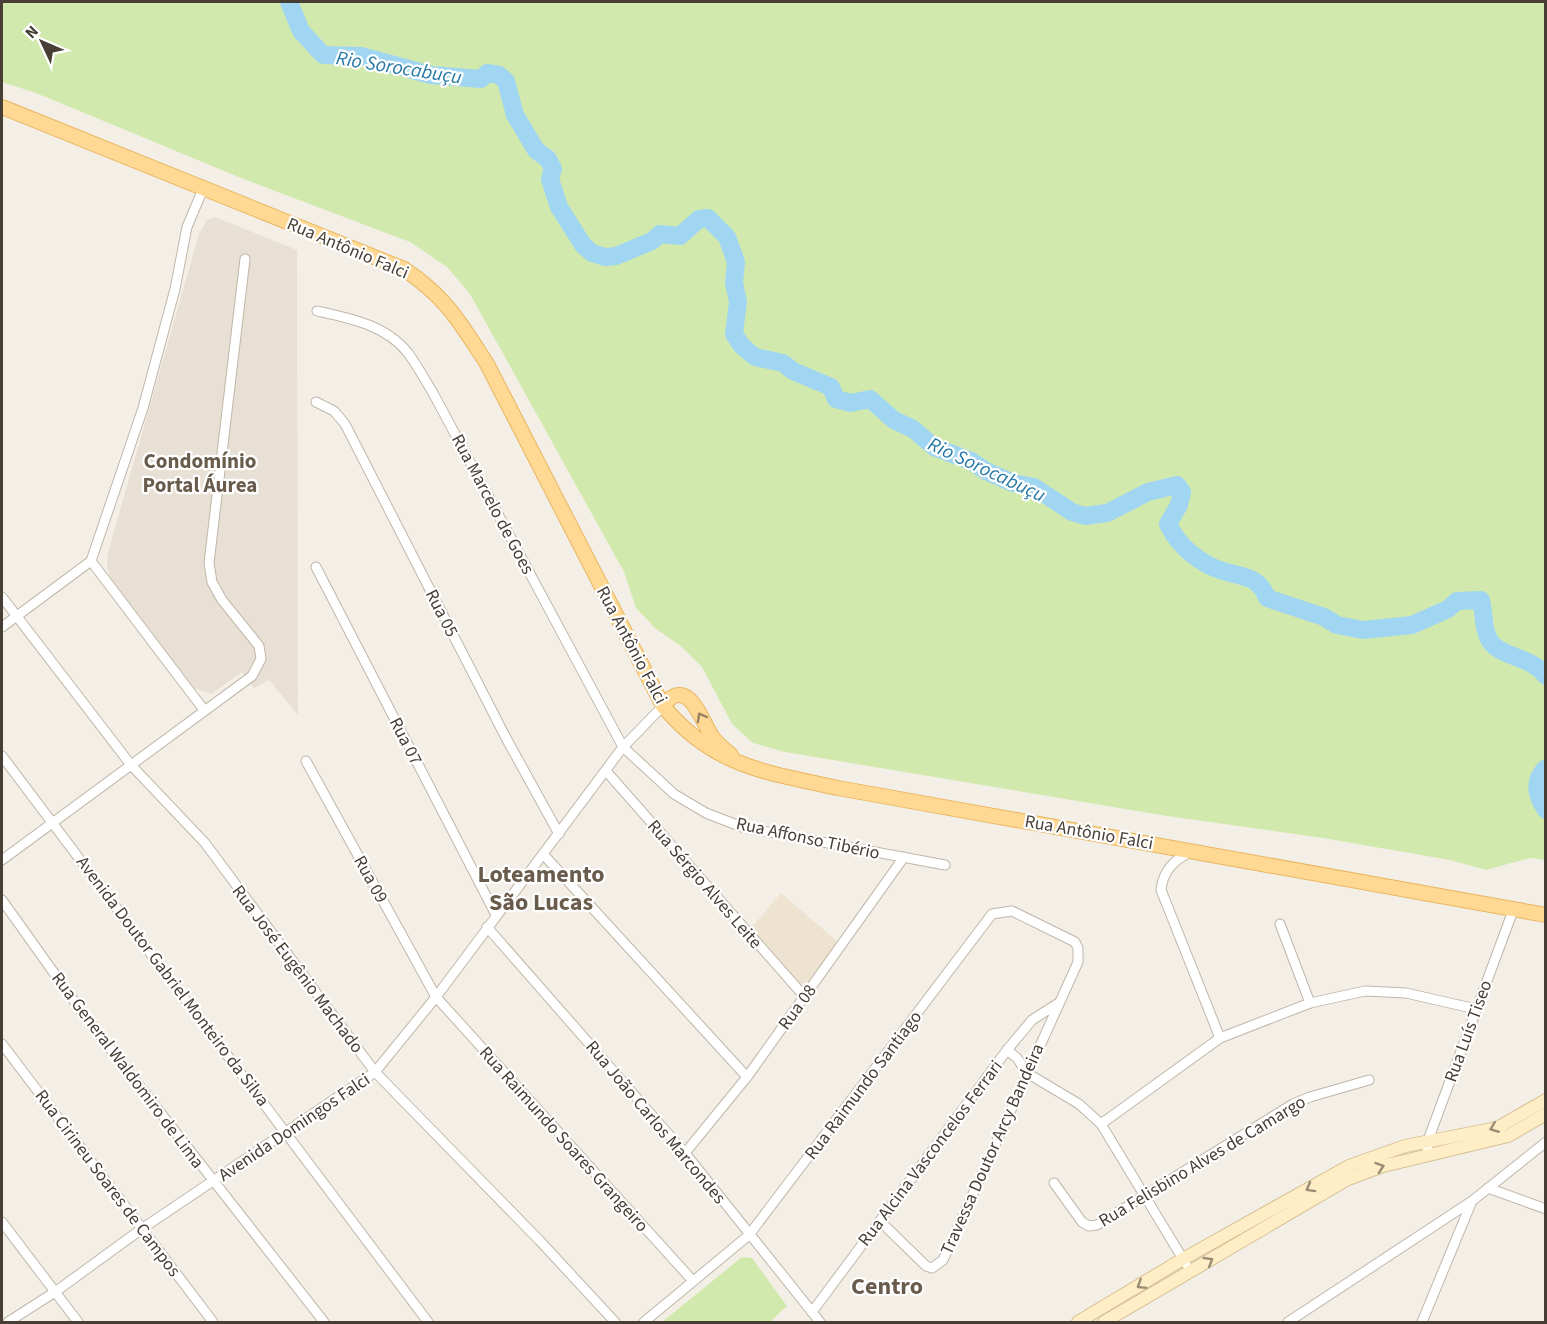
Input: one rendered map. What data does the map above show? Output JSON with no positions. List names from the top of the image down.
{
  "streets": {
    "main road": ["Rua Antônio Falci"],
    "street": [
      "Rua Marcelo de Goes",
      "Rua 05",
      "Rua 07",
      "Rua Affonso Tibério",
      "Rua 09",
      "Rua Sérgio Alves Leite",
      "Rua José Eugênio Machado",
      "Avenida Doutor Gabriel Monteiro da Silva",
      "Rua 08",
      "Rua Luís Tiseo",
      "Rua General Waldomiro de Lima",
      "Rua Raimundo Santiago",
      "Rua João Carlos Marcondes",
      "Avenida Domingos Falci",
      "Rua Raimundo Soares Grangeiro",
      "Travessa Doutor Arcy Bandeira",
      "Rua Alcina Vasconcelos Ferrari",
      "Rua Felisbino Alves de Camargo",
      "Rua Cirineu Soares de Campos"
    ]
  },
  "crossings": [
    ["Rua Antônio Falci", "Rua Luís Tiseo"],
    ["Rua Antônio Falci", "Avenida Domingos Falci"],
    ["Rua Marcelo de Goes", "Rua Affonso Tibério"],
    ["Rua Marcelo de Goes", "Avenida Domingos Falci"],
    ["Rua 05", "Avenida Domingos Falci"],
    ["Rua 07", "Avenida Domingos Falci"],
    ["Rua Affonso Tibério", "Rua 08"],
    ["Rua Affonso Tibério", "Avenida Domingos Falci"],
    ["Rua 09", "Avenida Domingos Falci"],
    ["Rua 09", "Rua Raimundo Soares Grangeiro"],
    ["Rua Sérgio Alves Leite", "Rua 08"],
    ["Rua Sérgio Alves Leite", "Avenida Domingos Falci"],
    ["Rua José Eugênio Machado", "Avenida Domingos Falci"],
    ["Avenida Doutor Gabriel Monteiro da Silva", "Avenida Domingos Falci"],
    ["Rua 08", "Rua João Carlos Marcondes"],
    ["Rua General Waldomiro de Lima", "Avenida Domingos Falci"],
    ["Rua Raimundo Santiago", "Rua João Carlos Marcondes"],
    ["Rua Raimundo Santiago", "Rua Raimundo Soares Grangeiro"],
    ["Rua Raimundo Santiago", "Travessa Doutor Arcy Bandeira"],
    ["Rua João Carlos Marcondes", "Avenida Domingos Falci"],
    ["Rua João Carlos Marcondes", "Rua Alcina Vasconcelos Ferrari"],
    ["Avenida Domingos Falci", "Rua Raimundo Soares Grangeiro"],
    ["Avenida Domingos Falci", "Rua Cirineu Soares de Campos"],
    ["Travessa Doutor Arcy Bandeira", "Rua Alcina Vasconcelos Ferrari"]
  ],
  "districts": ["Condomínio Portal Áurea", "Loteamento São Lucas", "Centro"],
  "water": ["Rio Sorocabuçu"],
  "north": "top left"
}
